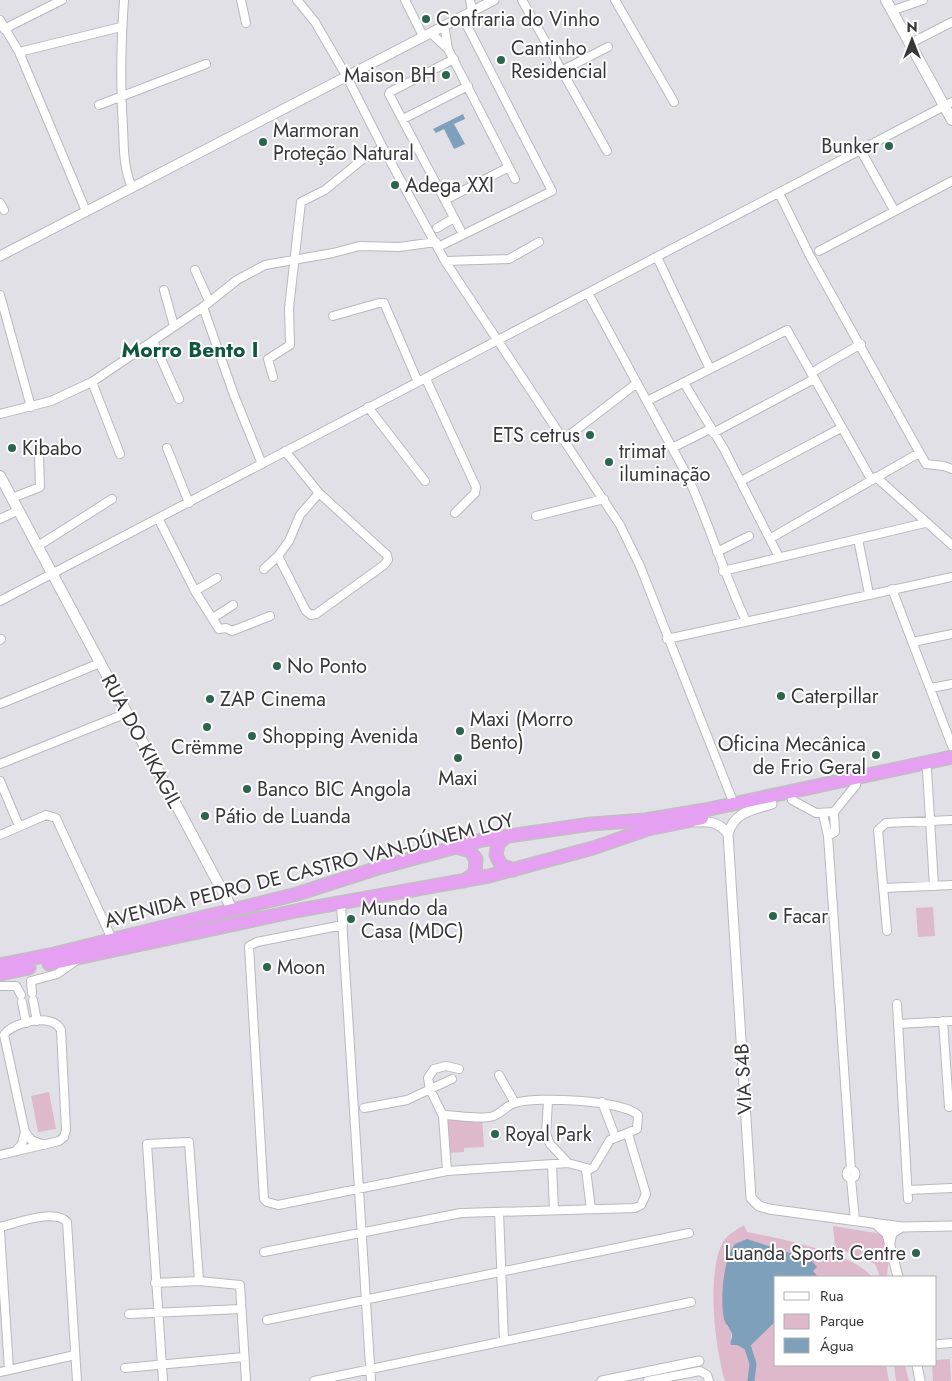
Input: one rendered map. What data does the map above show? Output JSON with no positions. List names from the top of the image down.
{
  "streets": {
    "highway": ["AVENIDA PEDRO DE CASTRO VAN-DÚNEM LOY"],
    "main road": ["RUA DO KIKAGIL"],
    "street": ["VIA S4B"]
  },
  "crossings": [
    ["RUA DO KIKAGIL", "AVENIDA PEDRO DE CASTRO VAN-DÚNEM LOY"]
  ],
  "districts": ["Morro Bento I"],
  "places": [
    "Confraria do Vinho",
    "Cantinho Residencial",
    "Maison BH",
    "Marmoran Proteção Natural",
    "Bunker",
    "Adega XXI",
    "ETS cetrus",
    "Kibabo",
    "trimat iluminação",
    "No Ponto",
    "Caterpillar",
    "ZAP Cinema",
    "Crëmme",
    "Maxi (Morro Bento)",
    "Shopping Avenida",
    "Oficina Mecânica de Frio Geral",
    "Maxi",
    "Banco BIC Angola",
    "Pátio de Luanda",
    "Facar",
    "Mundo da Casa (MDC)",
    "Moon",
    "Royal Park",
    "Luanda Sports Centre"
  ],
  "legend": ["Rua", "Parque", "Água"],
  "north": "top"
}
